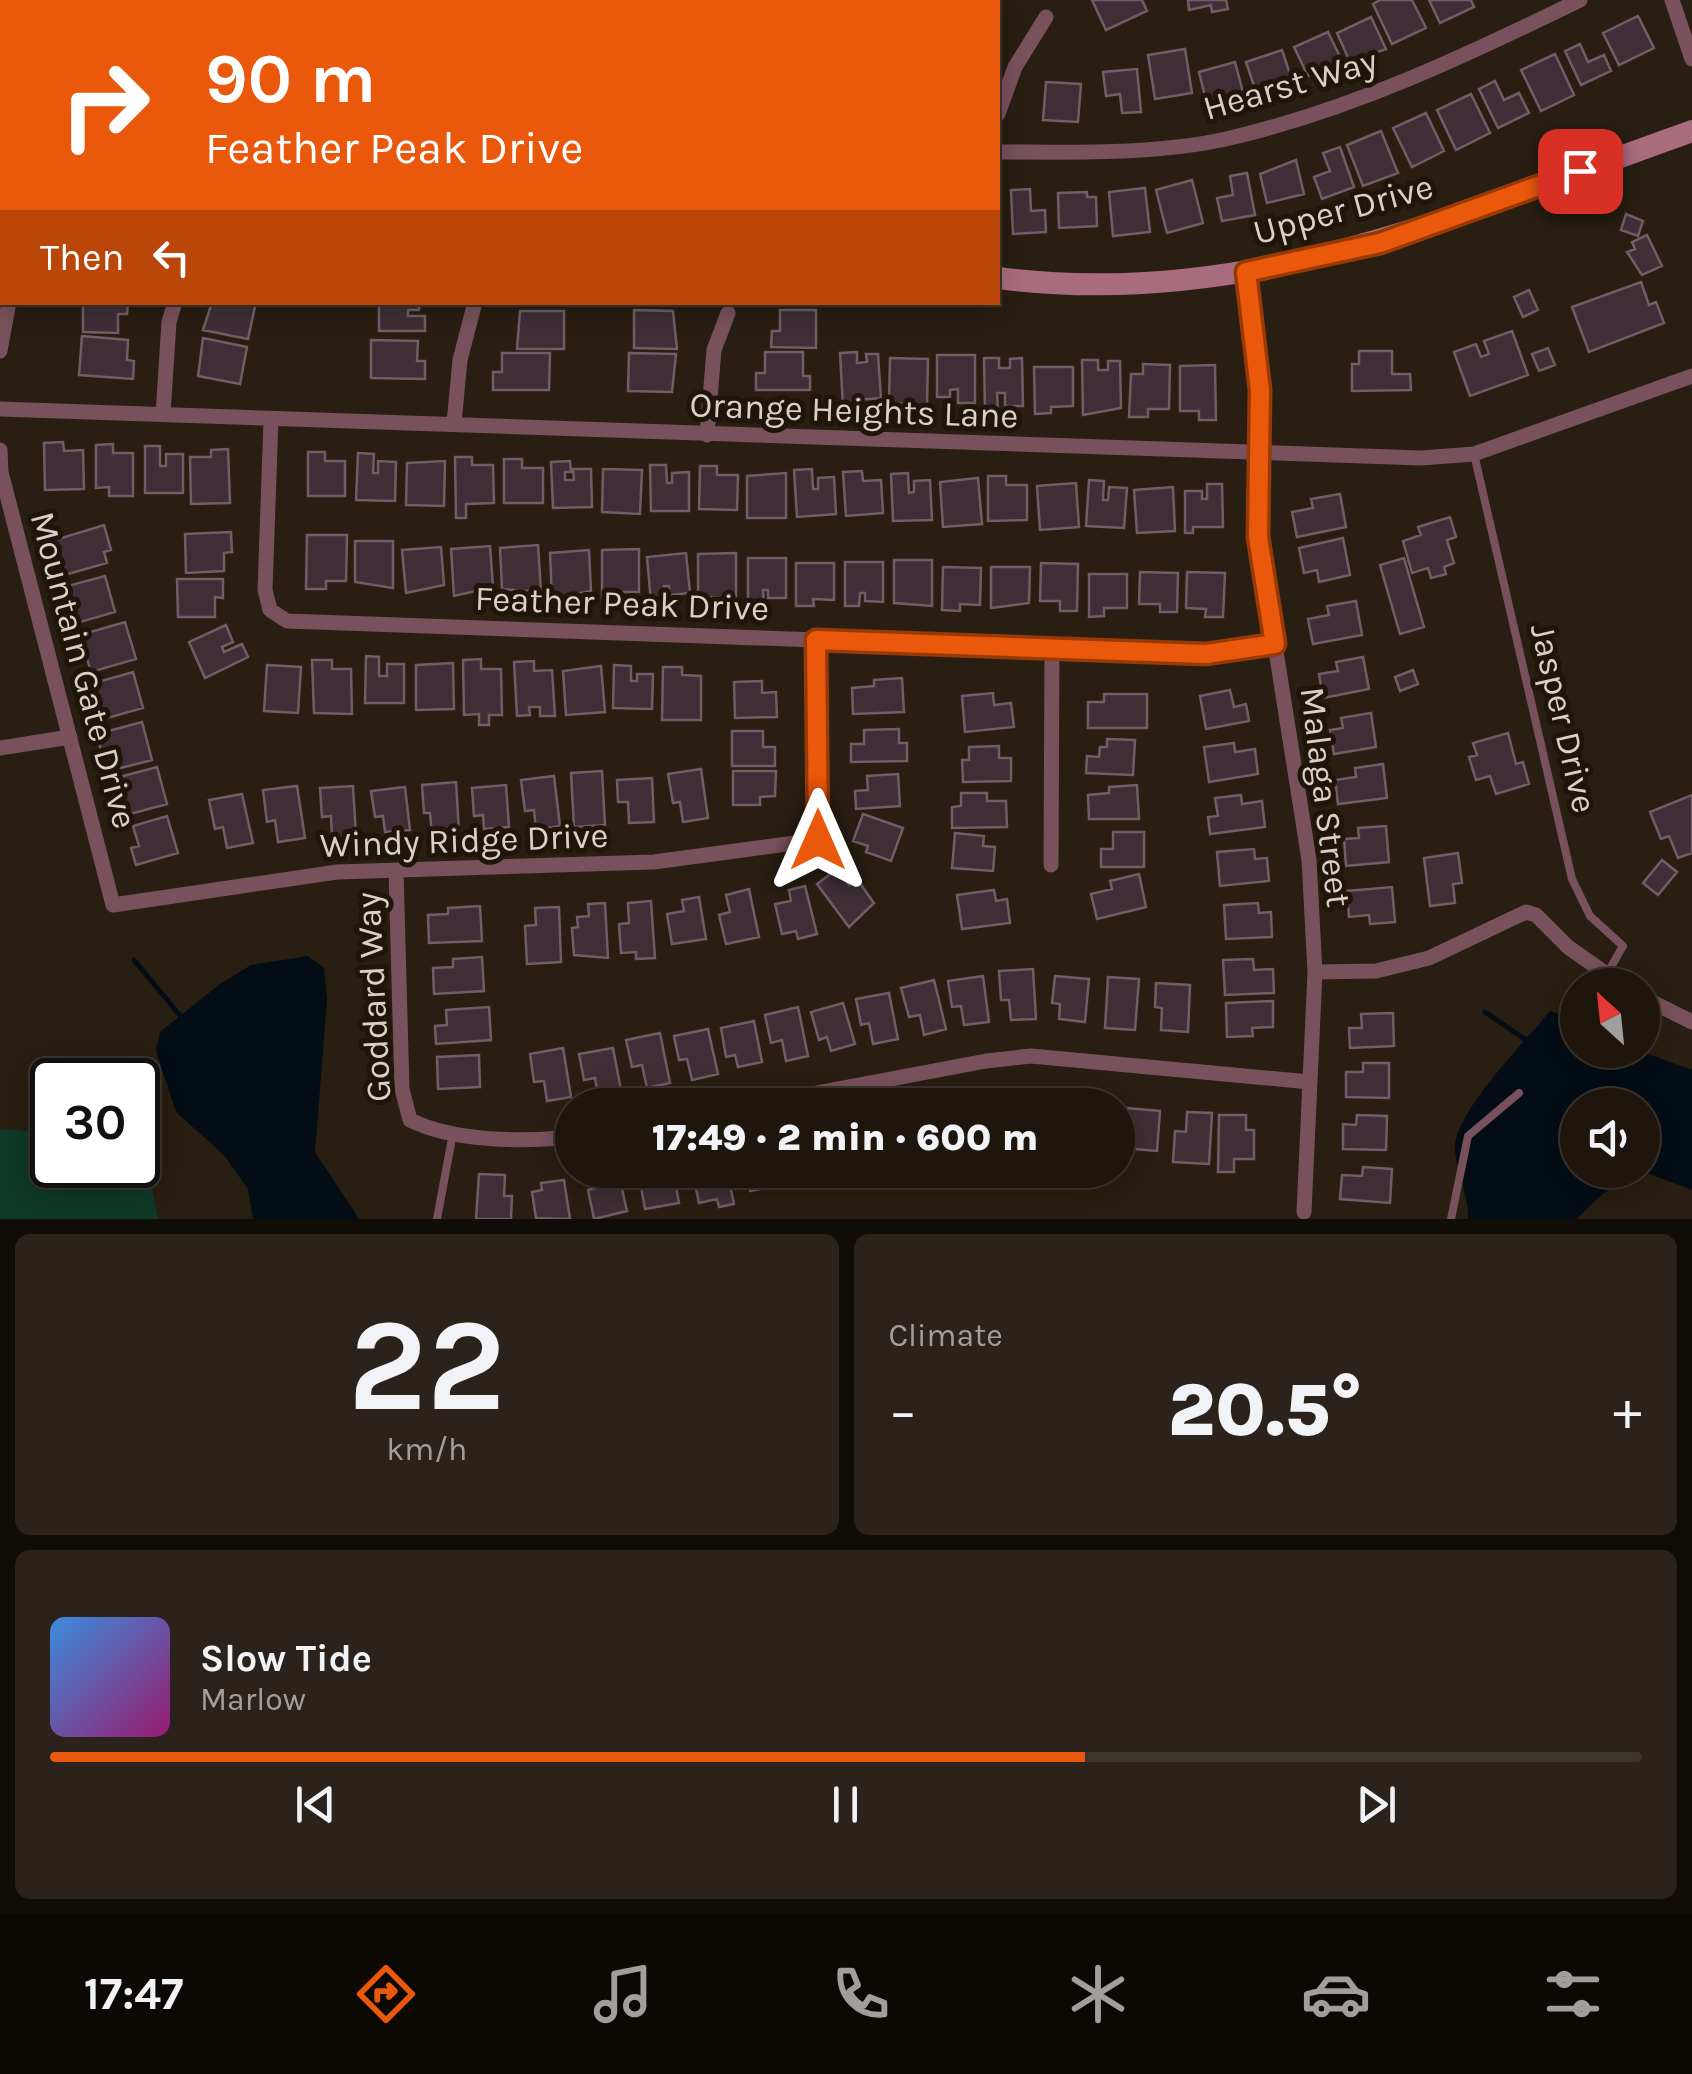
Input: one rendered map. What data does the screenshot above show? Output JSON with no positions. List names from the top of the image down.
{
  "streets": {
    "main road": ["Upper Drive"],
    "street": [
      "Hearst Way",
      "Orange Heights Lane",
      "Feather Peak Drive",
      "Mountain Gate Drive",
      "Malaga Street",
      "Windy Ridge Drive",
      "Goddard Way"
    ],
    "lane": ["Jasper Drive"]
  },
  "crossings": [
    ["Upper Drive", "Malaga Street"],
    ["Orange Heights Lane", "Feather Peak Drive"],
    ["Orange Heights Lane", "Jasper Drive"],
    ["Orange Heights Lane", "Malaga Street"],
    ["Feather Peak Drive", "Malaga Street"],
    ["Feather Peak Drive", "Windy Ridge Drive"],
    ["Mountain Gate Drive", "Windy Ridge Drive"],
    ["Windy Ridge Drive", "Goddard Way"]
  ],
  "north": "top left",
  "page": {
    "turn": ["90 m", "Feather Peak Drive"],
    "then": "Then",
    "limit": "30",
    "trip": "17:49 · 2 min · 600 m",
    "tile": [
      ["22", "km/h"],
      "Climate"
    ],
    "heat": ["−", "20.5°", "+"],
    "song": ["Slow Tide", "Marlow"],
    "tabs": "17:47"
  }
}
